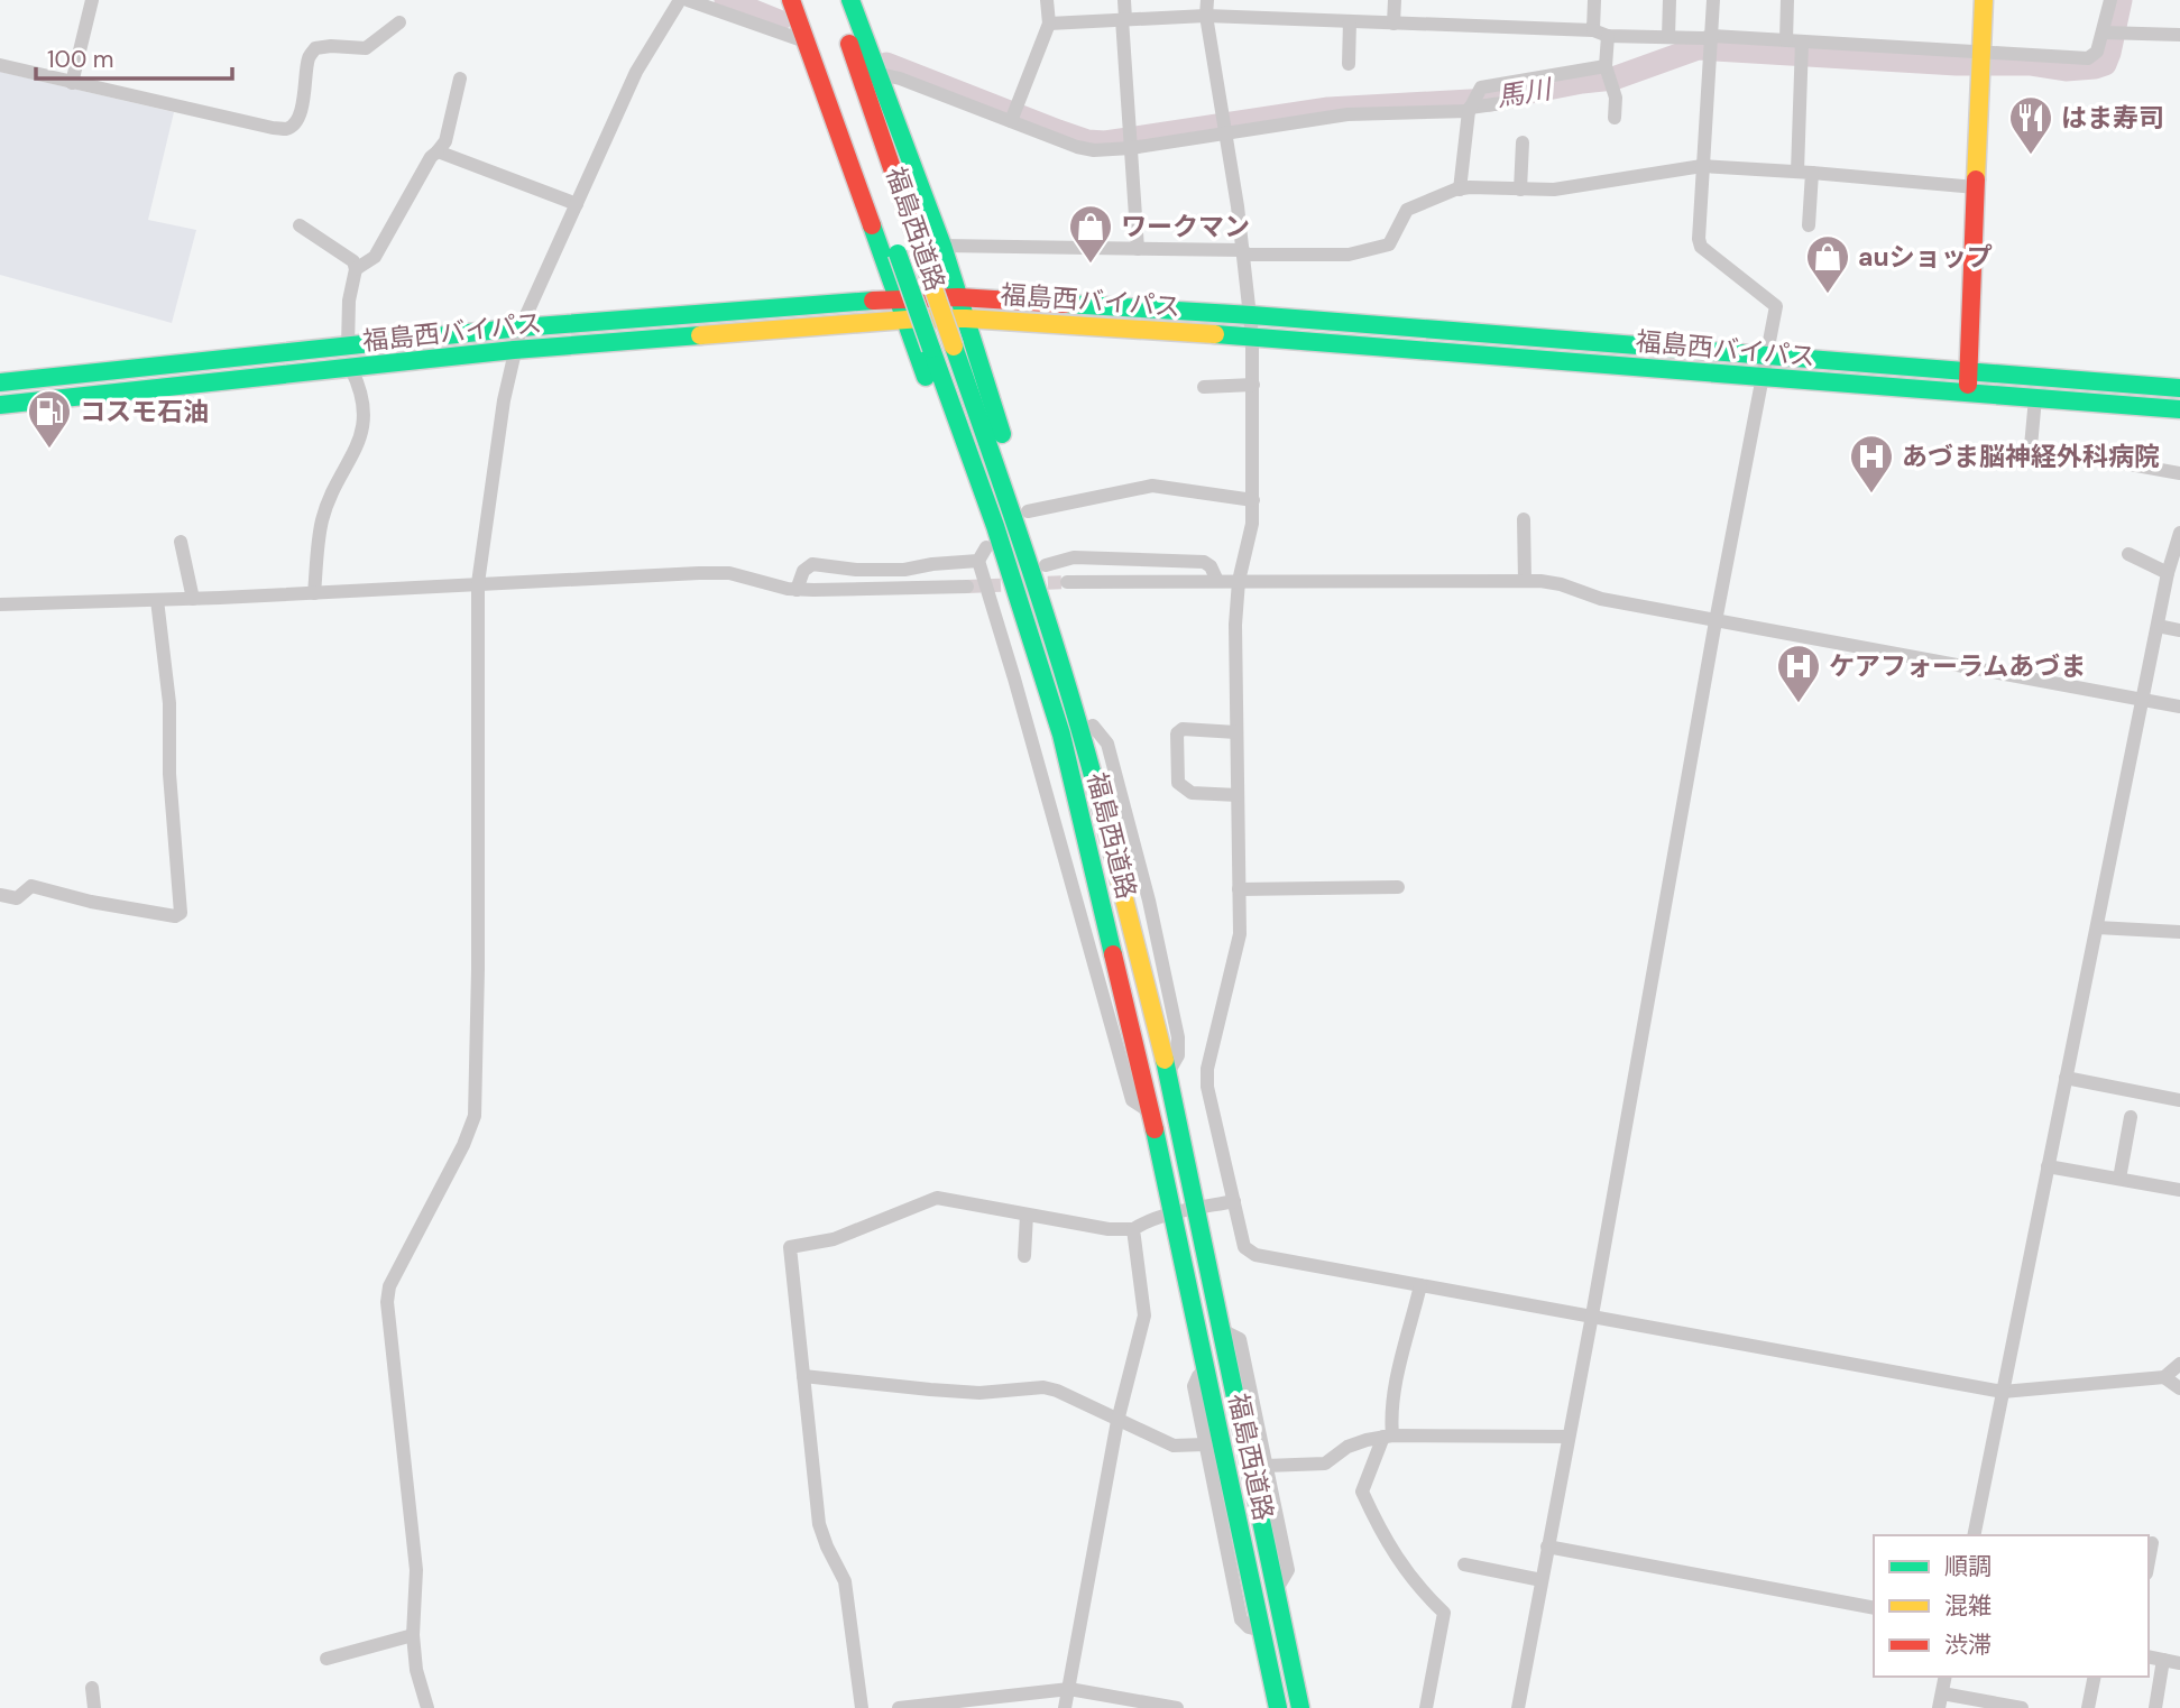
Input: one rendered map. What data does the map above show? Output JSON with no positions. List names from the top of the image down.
{
  "streets": {
    "main road": ["福島西道路", "福島西バイパス"]
  },
  "water": ["馬川"],
  "places": {
    "restaurant": ["はま寿司"],
    "shop": ["ワークマン", "auショップ"],
    "fuel station": ["コスモ石油"],
    "hospital": ["あづま脳神経外科病院", "ケアフォーラムあづま"]
  },
  "legend": ["順調", "混雑", "渋滞"],
  "scale_bar": "100 m"
}
